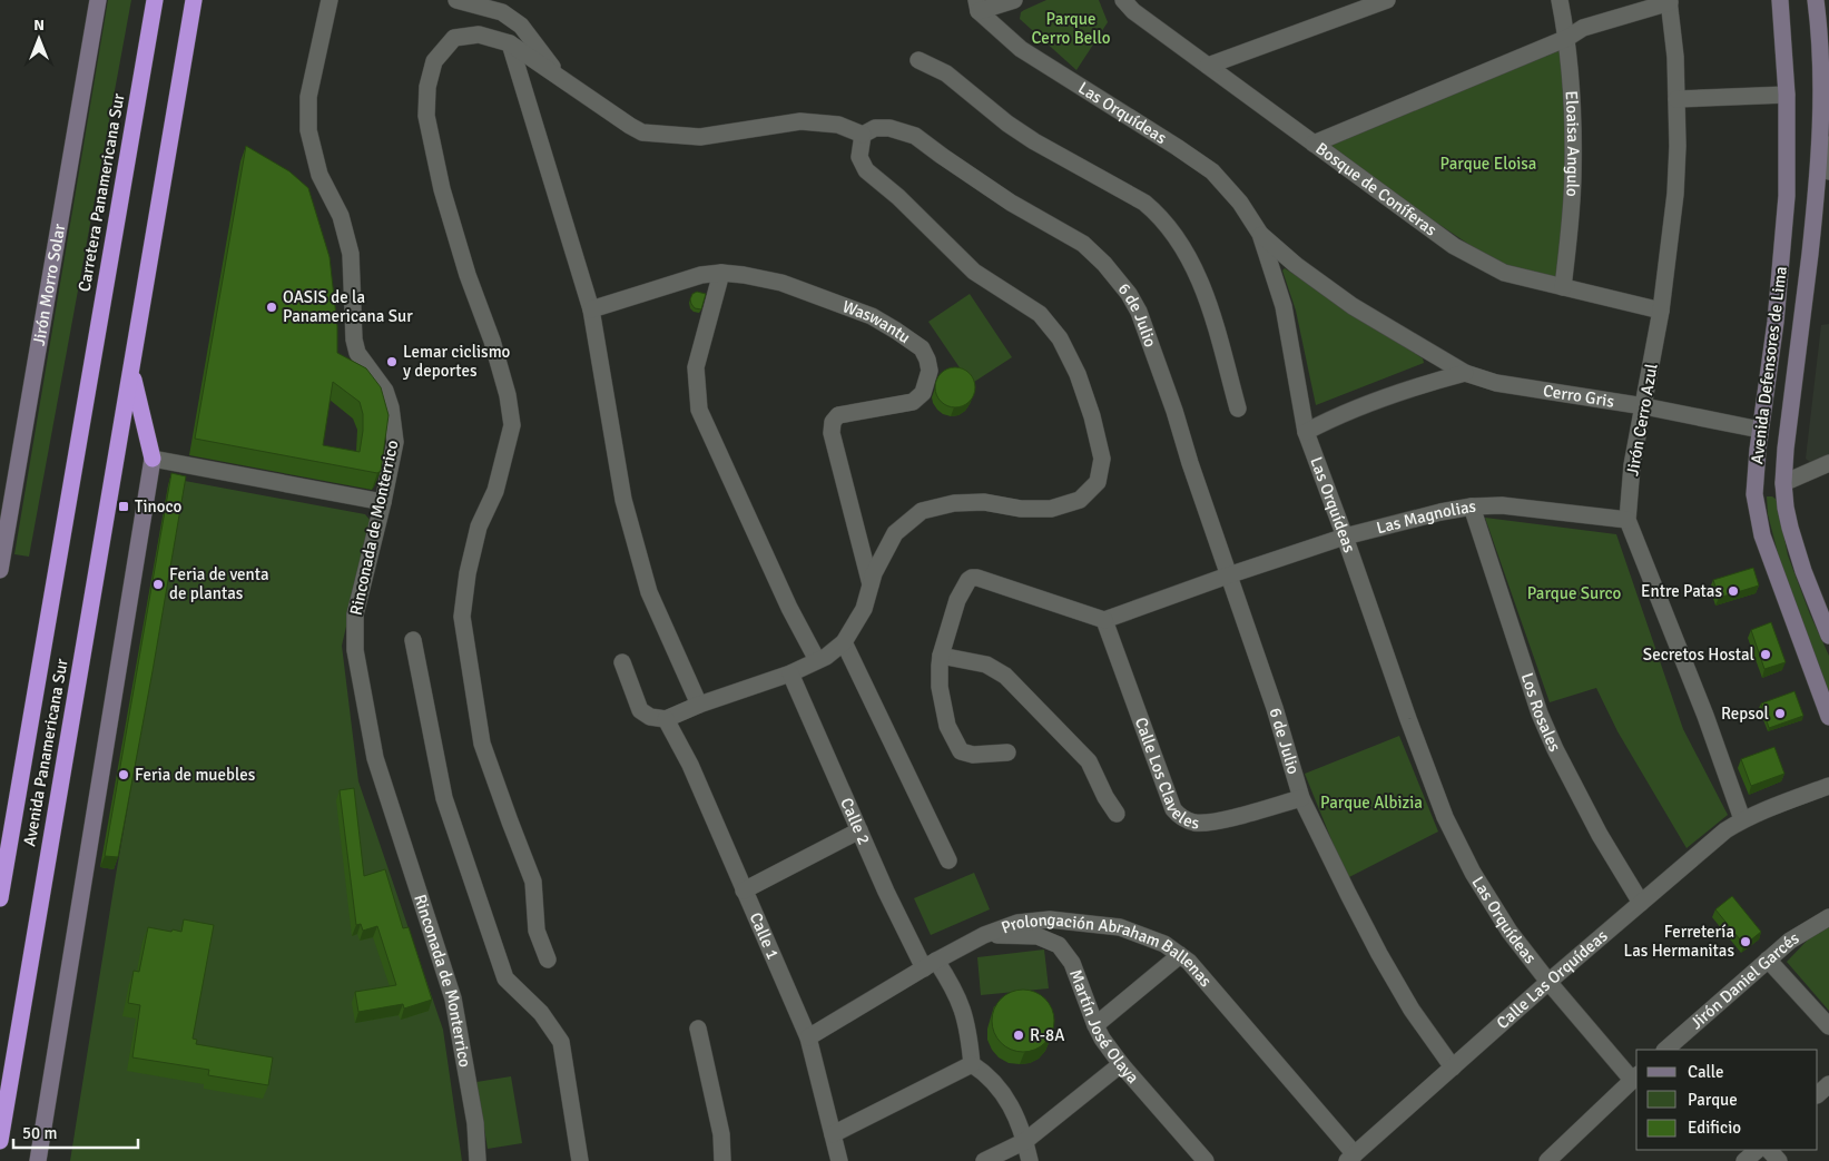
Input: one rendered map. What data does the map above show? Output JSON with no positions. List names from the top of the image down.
{
  "streets": {
    "highway": ["Carretera Panamericana Sur", "Avenida Panamericana Sur"],
    "main road": ["Jirón Morro Solar", "Avenida Defensores de Lima"],
    "street": [
      "Las Orquídeas",
      "Eloaisa Angulo",
      "Bosque de Coníferas",
      "6 de Julio",
      "Waswantu",
      "Cerro Gris",
      "Jirón Cerro Azul",
      "Las Magnolias",
      "Rinconada de Monterrico",
      "Los Rosales",
      "Calle Los Claveles",
      "Calle 2",
      "Calle 1",
      "Prolongación Abraham Ballenas",
      "Calle Las Orquídeas",
      "Jirón Daniel Garcés",
      "Martín José Olaya"
    ]
  },
  "crossings": [
    ["Las Orquídeas", "Cerro Gris"],
    ["Las Orquídeas", "Las Magnolias"],
    ["Las Orquídeas", "Calle Las Orquídeas"],
    ["Eloaisa Angulo", "Bosque de Coníferas"],
    ["Bosque de Coníferas", "Jirón Cerro Azul"],
    ["Carretera Panamericana Sur", "Avenida Panamericana Sur"],
    ["6 de Julio", "Las Magnolias"],
    ["6 de Julio", "Calle Los Claveles"],
    ["6 de Julio", "Calle Las Orquídeas"],
    ["Avenida Defensores de Lima", "Cerro Gris"],
    ["Cerro Gris", "Jirón Cerro Azul"],
    ["Jirón Cerro Azul", "Las Magnolias"],
    ["Jirón Cerro Azul", "Calle Las Orquídeas"],
    ["Las Magnolias", "Los Rosales"],
    ["Las Magnolias", "Calle Los Claveles"],
    ["Los Rosales", "Calle Las Orquídeas"],
    ["Calle 2", "Prolongación Abraham Ballenas"],
    ["Calle 1", "Prolongación Abraham Ballenas"],
    ["Prolongación Abraham Ballenas", "Calle Las Orquídeas"],
    ["Prolongación Abraham Ballenas", "Martín José Olaya"]
  ],
  "parks": [
    "Parque Cerro Bello",
    "Parque Eloisa",
    "Parque Surco",
    "Parque Albizia"
  ],
  "places": {
    "other": [
      "OASIS de la Panamericana Sur",
      "Lemar ciclismo y deportes",
      "Feria de venta de plantas",
      "Entre Patas",
      "Secretos Hostal",
      "Repsol",
      "Feria de muebles",
      "Ferretería Las Hermanitas",
      "R-8A"
    ],
    "transit": ["Tinoco"]
  },
  "legend": ["Calle", "Parque", "Edificio"],
  "scale_bar": "50 m",
  "north": "top"
}
